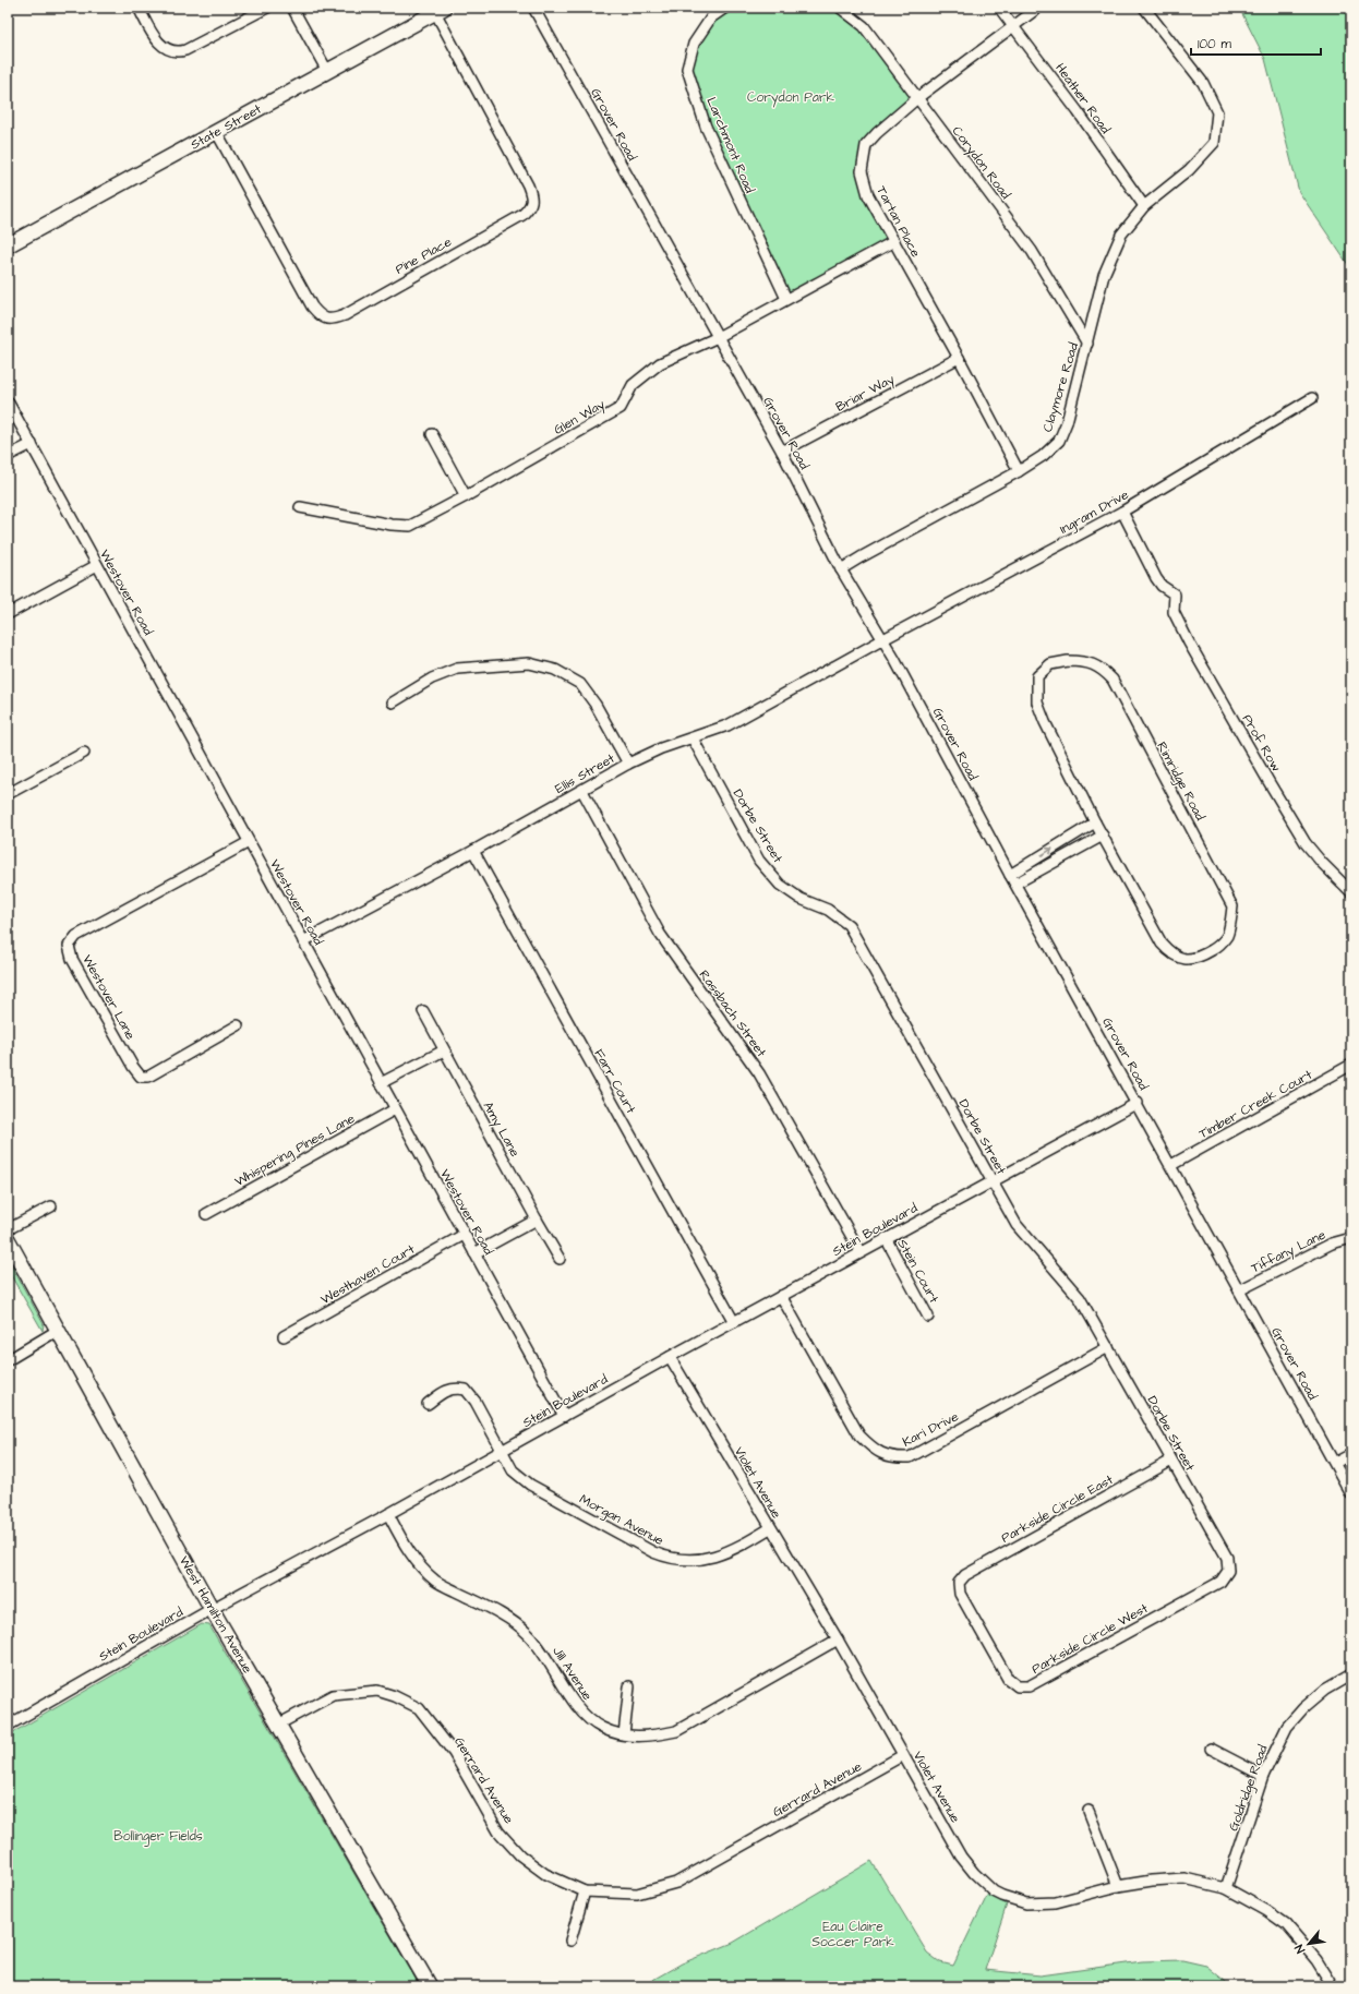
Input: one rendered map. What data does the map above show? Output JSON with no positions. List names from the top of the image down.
{
  "streets": {
    "street": [
      "Heather Road",
      "Grover Road",
      "State Street",
      "Larchmont Road",
      "Corydon Road",
      "Tartan Place",
      "Pine Place",
      "Claymore Road",
      "Briar Way",
      "Glen Way",
      "Ingram Drive",
      "Westover Road",
      "Prof Row",
      "Ellis Street",
      "Rimridge Road",
      "Dorbe Street",
      "Westover Lane",
      "Rassbach Street",
      "Farr Court",
      "Timber Creek Court",
      "Amy Lane",
      "Whispering Pines Lane",
      "Stein Boulevard",
      "Tiffany Lane",
      "Stein Court",
      "Westhaven Court",
      "Kari Drive",
      "Violet Avenue",
      "Parkside Circle East",
      "Morgan Avenue",
      "West Hamilton Avenue",
      "Parkside Circle West",
      "Jill Avenue",
      "Gerrard Avenue",
      "Goldridge Road"
    ]
  },
  "crossings": [
    ["Heather Road", "Tartan Place"],
    ["Heather Road", "Claymore Road"],
    ["Grover Road", "Claymore Road"],
    ["Grover Road", "Briar Way"],
    ["Grover Road", "Glen Way"],
    ["Grover Road", "Ingram Drive"],
    ["Grover Road", "Ellis Street"],
    ["Grover Road", "Timber Creek Court"],
    ["Grover Road", "Stein Boulevard"],
    ["Grover Road", "Tiffany Lane"],
    ["State Street", "Pine Place"],
    ["Larchmont Road", "Glen Way"],
    ["Corydon Road", "Tartan Place"],
    ["Corydon Road", "Claymore Road"],
    ["Tartan Place", "Claymore Road"],
    ["Tartan Place", "Briar Way"],
    ["Tartan Place", "Glen Way"],
    ["Ingram Drive", "Prof Row"],
    ["Ingram Drive", "Ellis Street"],
    ["Westover Road", "Ellis Street"],
    ["Westover Road", "Westover Lane"],
    ["Westover Road", "Whispering Pines Lane"],
    ["Westover Road", "Stein Boulevard"],
    ["Westover Road", "Westhaven Court"],
    ["Ellis Street", "Dorbe Street"],
    ["Ellis Street", "Rassbach Street"],
    ["Ellis Street", "Farr Court"],
    ["Dorbe Street", "Stein Boulevard"],
    ["Dorbe Street", "Kari Drive"],
    ["Dorbe Street", "Parkside Circle East"],
    ["Dorbe Street", "Parkside Circle West"],
    ["Rassbach Street", "Stein Boulevard"],
    ["Farr Court", "Stein Boulevard"],
    ["Stein Boulevard", "Stein Court"],
    ["Stein Boulevard", "Kari Drive"],
    ["Stein Boulevard", "Violet Avenue"],
    ["Stein Boulevard", "Morgan Avenue"],
    ["Stein Boulevard", "West Hamilton Avenue"],
    ["Stein Boulevard", "Jill Avenue"],
    ["Violet Avenue", "Morgan Avenue"],
    ["Violet Avenue", "Jill Avenue"],
    ["Violet Avenue", "Gerrard Avenue"],
    ["Violet Avenue", "Goldridge Road"],
    ["Parkside Circle East", "Parkside Circle West"],
    ["West Hamilton Avenue", "Gerrard Avenue"]
  ],
  "parks": ["Corydon Park", "Bollinger Fields", "Eau Claire Soccer Park"],
  "scale_bar": "100 m",
  "north": "bottom left"
}
